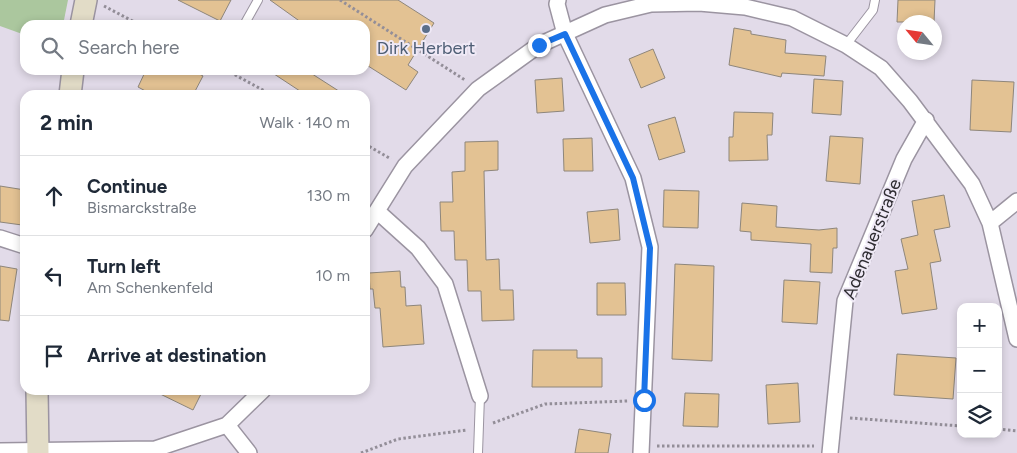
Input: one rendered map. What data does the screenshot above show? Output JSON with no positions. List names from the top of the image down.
{
  "streets": {
    "street": ["Adenauerstraße"]
  },
  "places": ["Dirk Herbert"],
  "north": "top left",
  "page": {
    "search": "Search here",
    "heading": ["2 min", "Walk · 140 m"],
    "list": [
      ["Continue", "Bismarckstraße", "130 m"],
      ["Turn left", "Am Schenkenfeld", "10 m"],
      "Arrive at destination"
    ],
    "map_buttons": ["+", "−"]
  }
}
